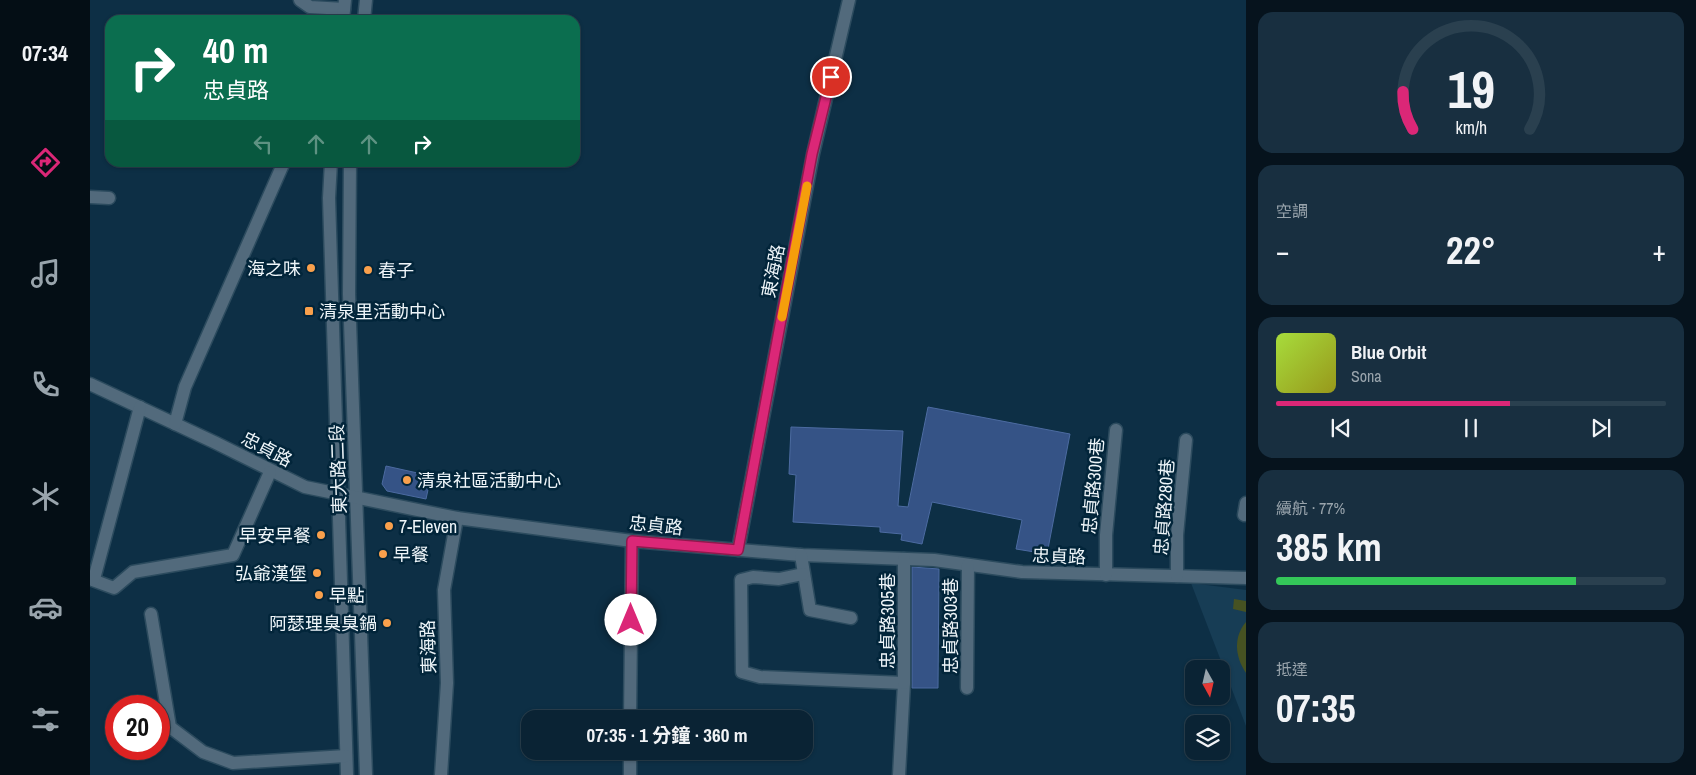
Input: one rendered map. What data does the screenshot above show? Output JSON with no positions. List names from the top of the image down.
{
  "streets": {
    "street": [
      "東海路",
      "忠貞路",
      "東大路二段",
      "忠貞路300巷",
      "忠貞路280巷",
      "忠貞路305巷",
      "忠貞路303巷"
    ]
  },
  "crossings": [
    ["東海路", "忠貞路"],
    ["忠貞路", "東大路二段"],
    ["忠貞路", "忠貞路300巷"],
    ["忠貞路", "忠貞路280巷"],
    ["忠貞路", "忠貞路305巷"],
    ["忠貞路", "忠貞路303巷"]
  ],
  "places": {
    "other": [
      "海之味",
      "春子",
      "清泉社區活動中心",
      "7-Eleven",
      "早安早餐",
      "早餐",
      "弘爺漢堡",
      "早點",
      "阿瑟理臭臭鍋"
    ],
    "transit": ["清泉里活動中心"]
  },
  "north": "bottom",
  "page": {
    "tabs": "07:34",
    "turn": ["40 m", "忠貞路"],
    "tile": [
      "空調",
      ["續航 · 77%", "385 km"],
      ["抵達", "07:35"]
    ],
    "heat": ["−", "22°", "+"],
    "song": ["Blue Orbit", "Sona"],
    "limit": "20",
    "trip": "07:35 · 1 分鐘 · 360 m",
    "gauge": ["19", "km/h"]
  }
}
